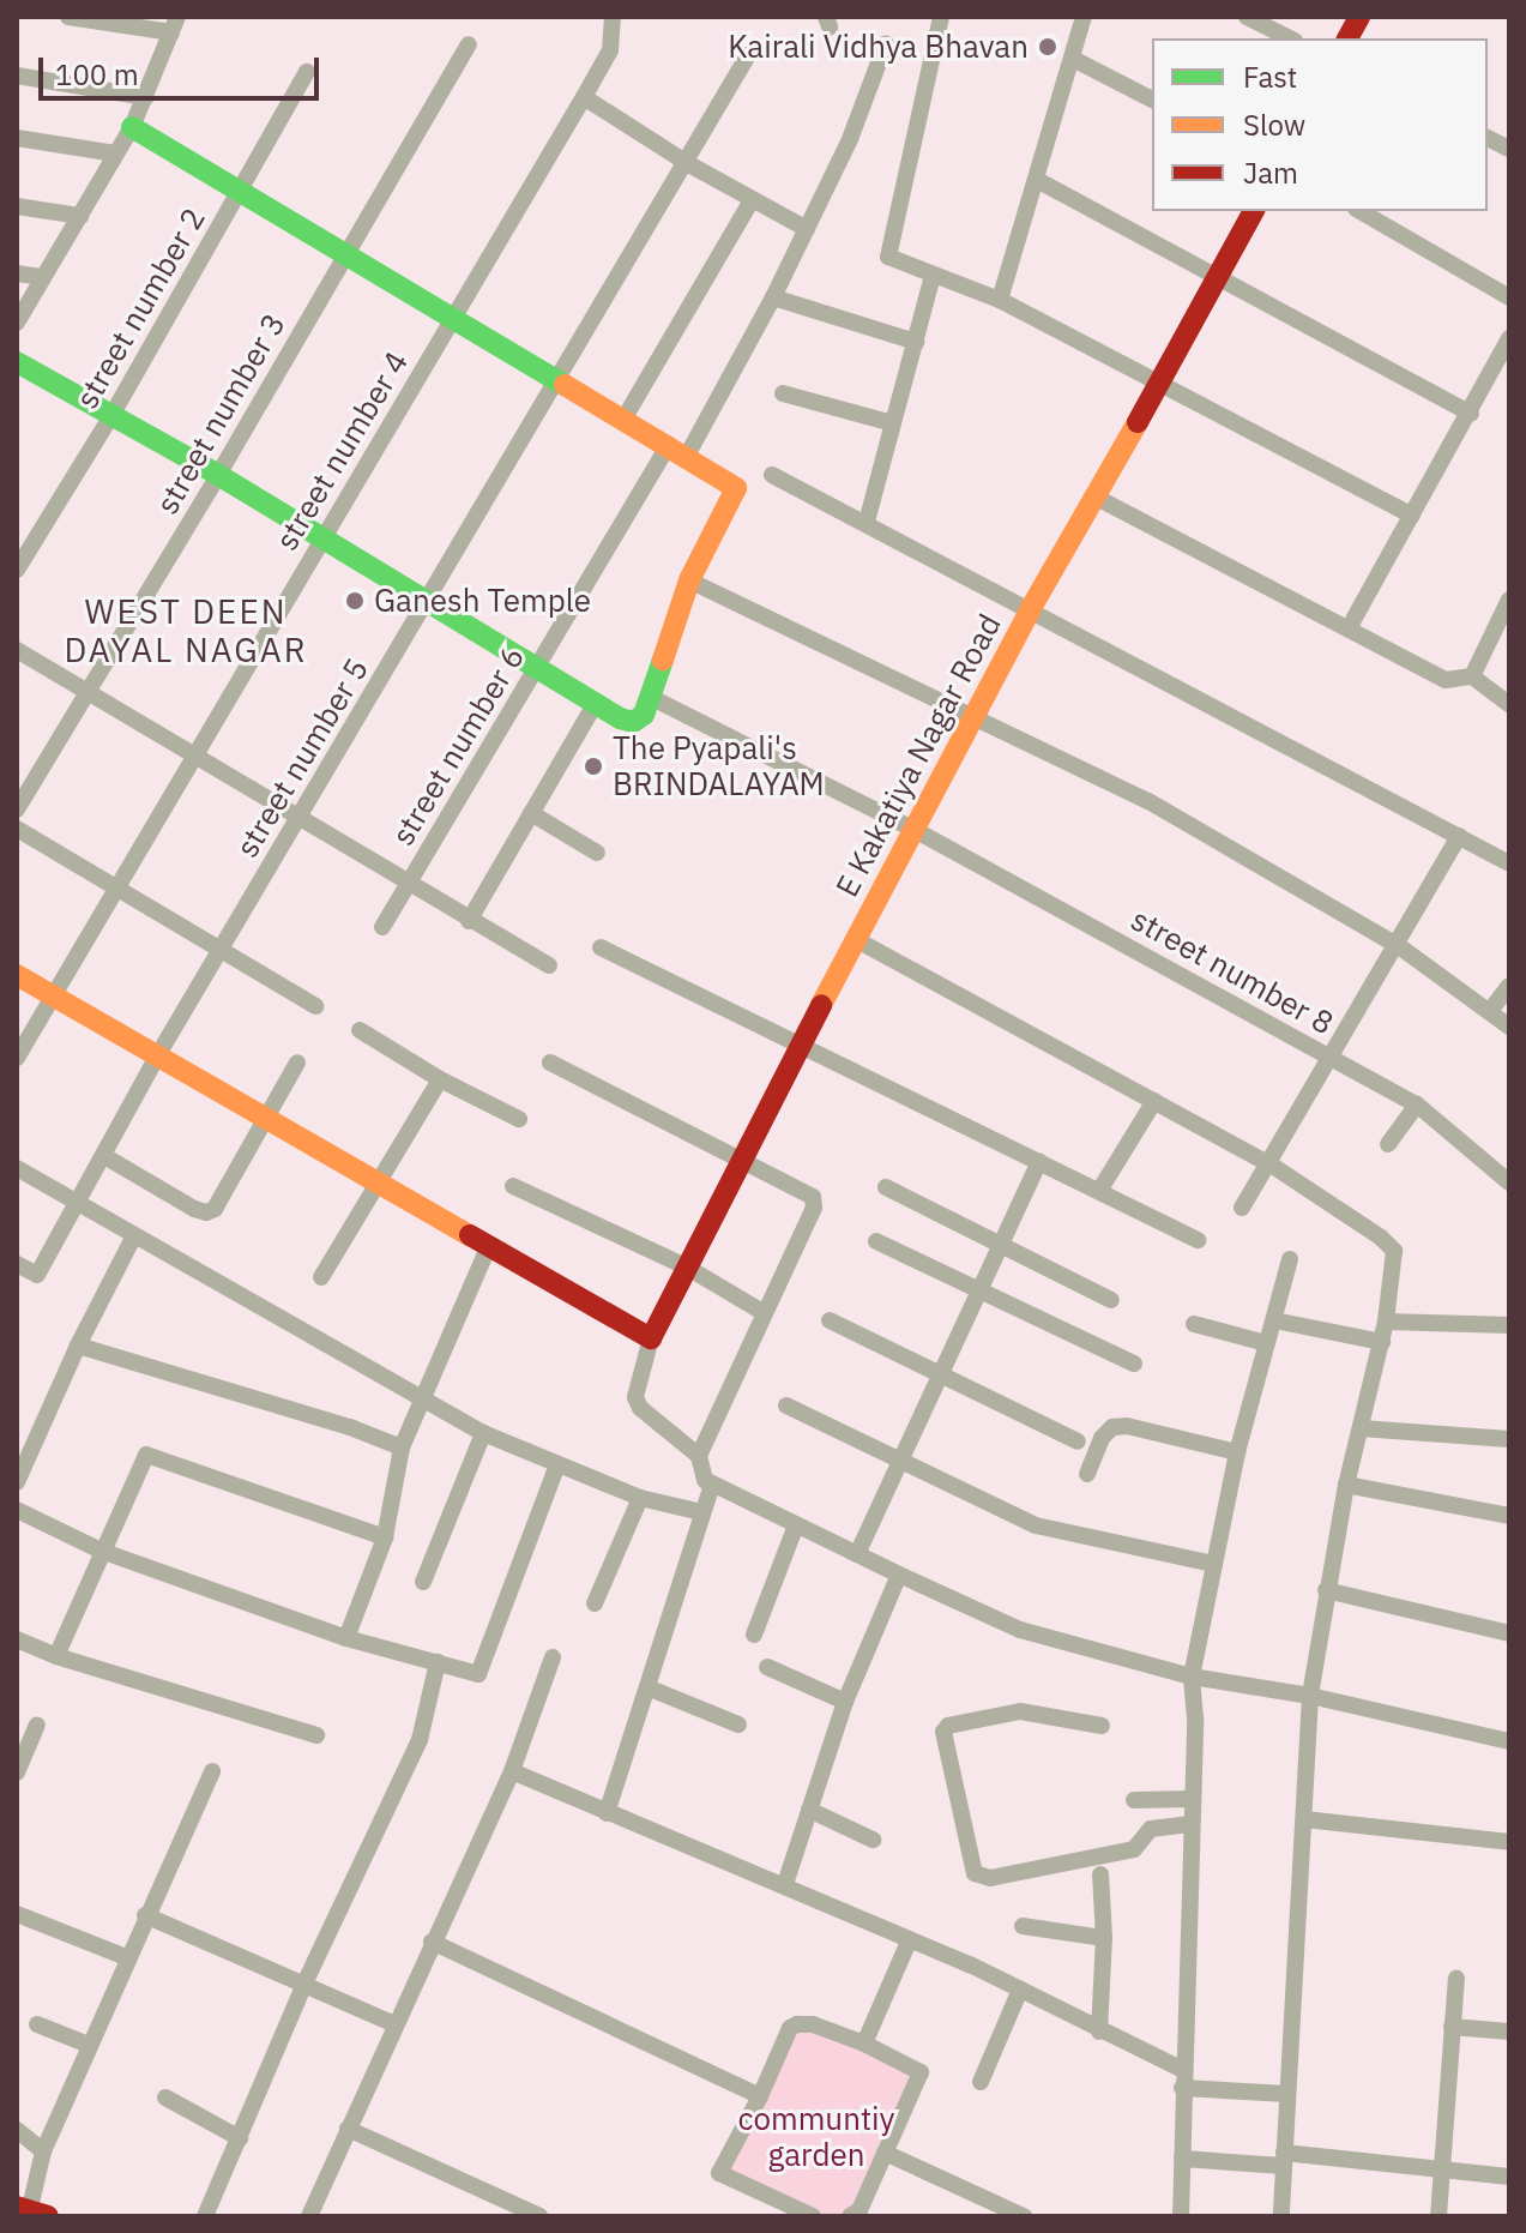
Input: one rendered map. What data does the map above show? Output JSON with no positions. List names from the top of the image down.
{
  "streets": {
    "street": [
      "street number 2",
      "street number 3",
      "street number 4",
      "street number 6",
      "E Kakatiya Nagar Road",
      "street number 5",
      "street number 8"
    ]
  },
  "crossings": [
    ["E Kakatiya Nagar Road", "street number 8"]
  ],
  "districts": ["WEST DEEN DAYAL NAGAR"],
  "parks": ["communtiy garden"],
  "places": ["Kairali Vidhya Bhavan", "Ganesh Temple", "The Pyapali's BRINDALAYAM"],
  "legend": ["Fast", "Slow", "Jam"],
  "scale_bar": "100 m"
}
